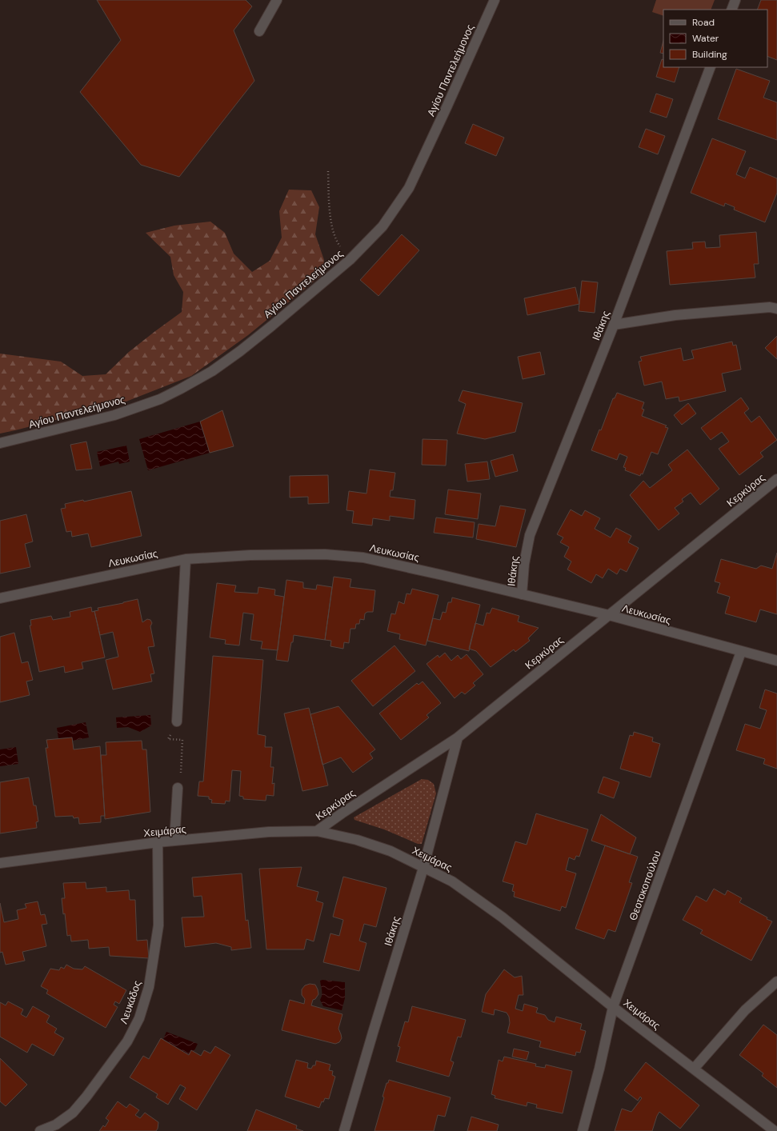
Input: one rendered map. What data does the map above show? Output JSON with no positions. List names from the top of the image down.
{
  "streets": {
    "street": [
      "Αγίου Παντελεήμονος",
      "Ιθάκης",
      "Κερκύρας",
      "Λευκωσίας",
      "Χειμάρας",
      "Θεοτοκοπούλου",
      "Λευκάδος"
    ]
  },
  "crossings": [
    ["Ιθάκης", "Κερκύρας"],
    ["Ιθάκης", "Λευκωσίας"],
    ["Ιθάκης", "Χειμάρας"],
    ["Κερκύρας", "Λευκωσίας"],
    ["Κερκύρας", "Χειμάρας"],
    ["Λευκωσίας", "Θεοτοκοπούλου"],
    ["Χειμάρας", "Θεοτοκοπούλου"],
    ["Χειμάρας", "Λευκάδος"]
  ],
  "legend": ["Road", "Water", "Building"]
}
